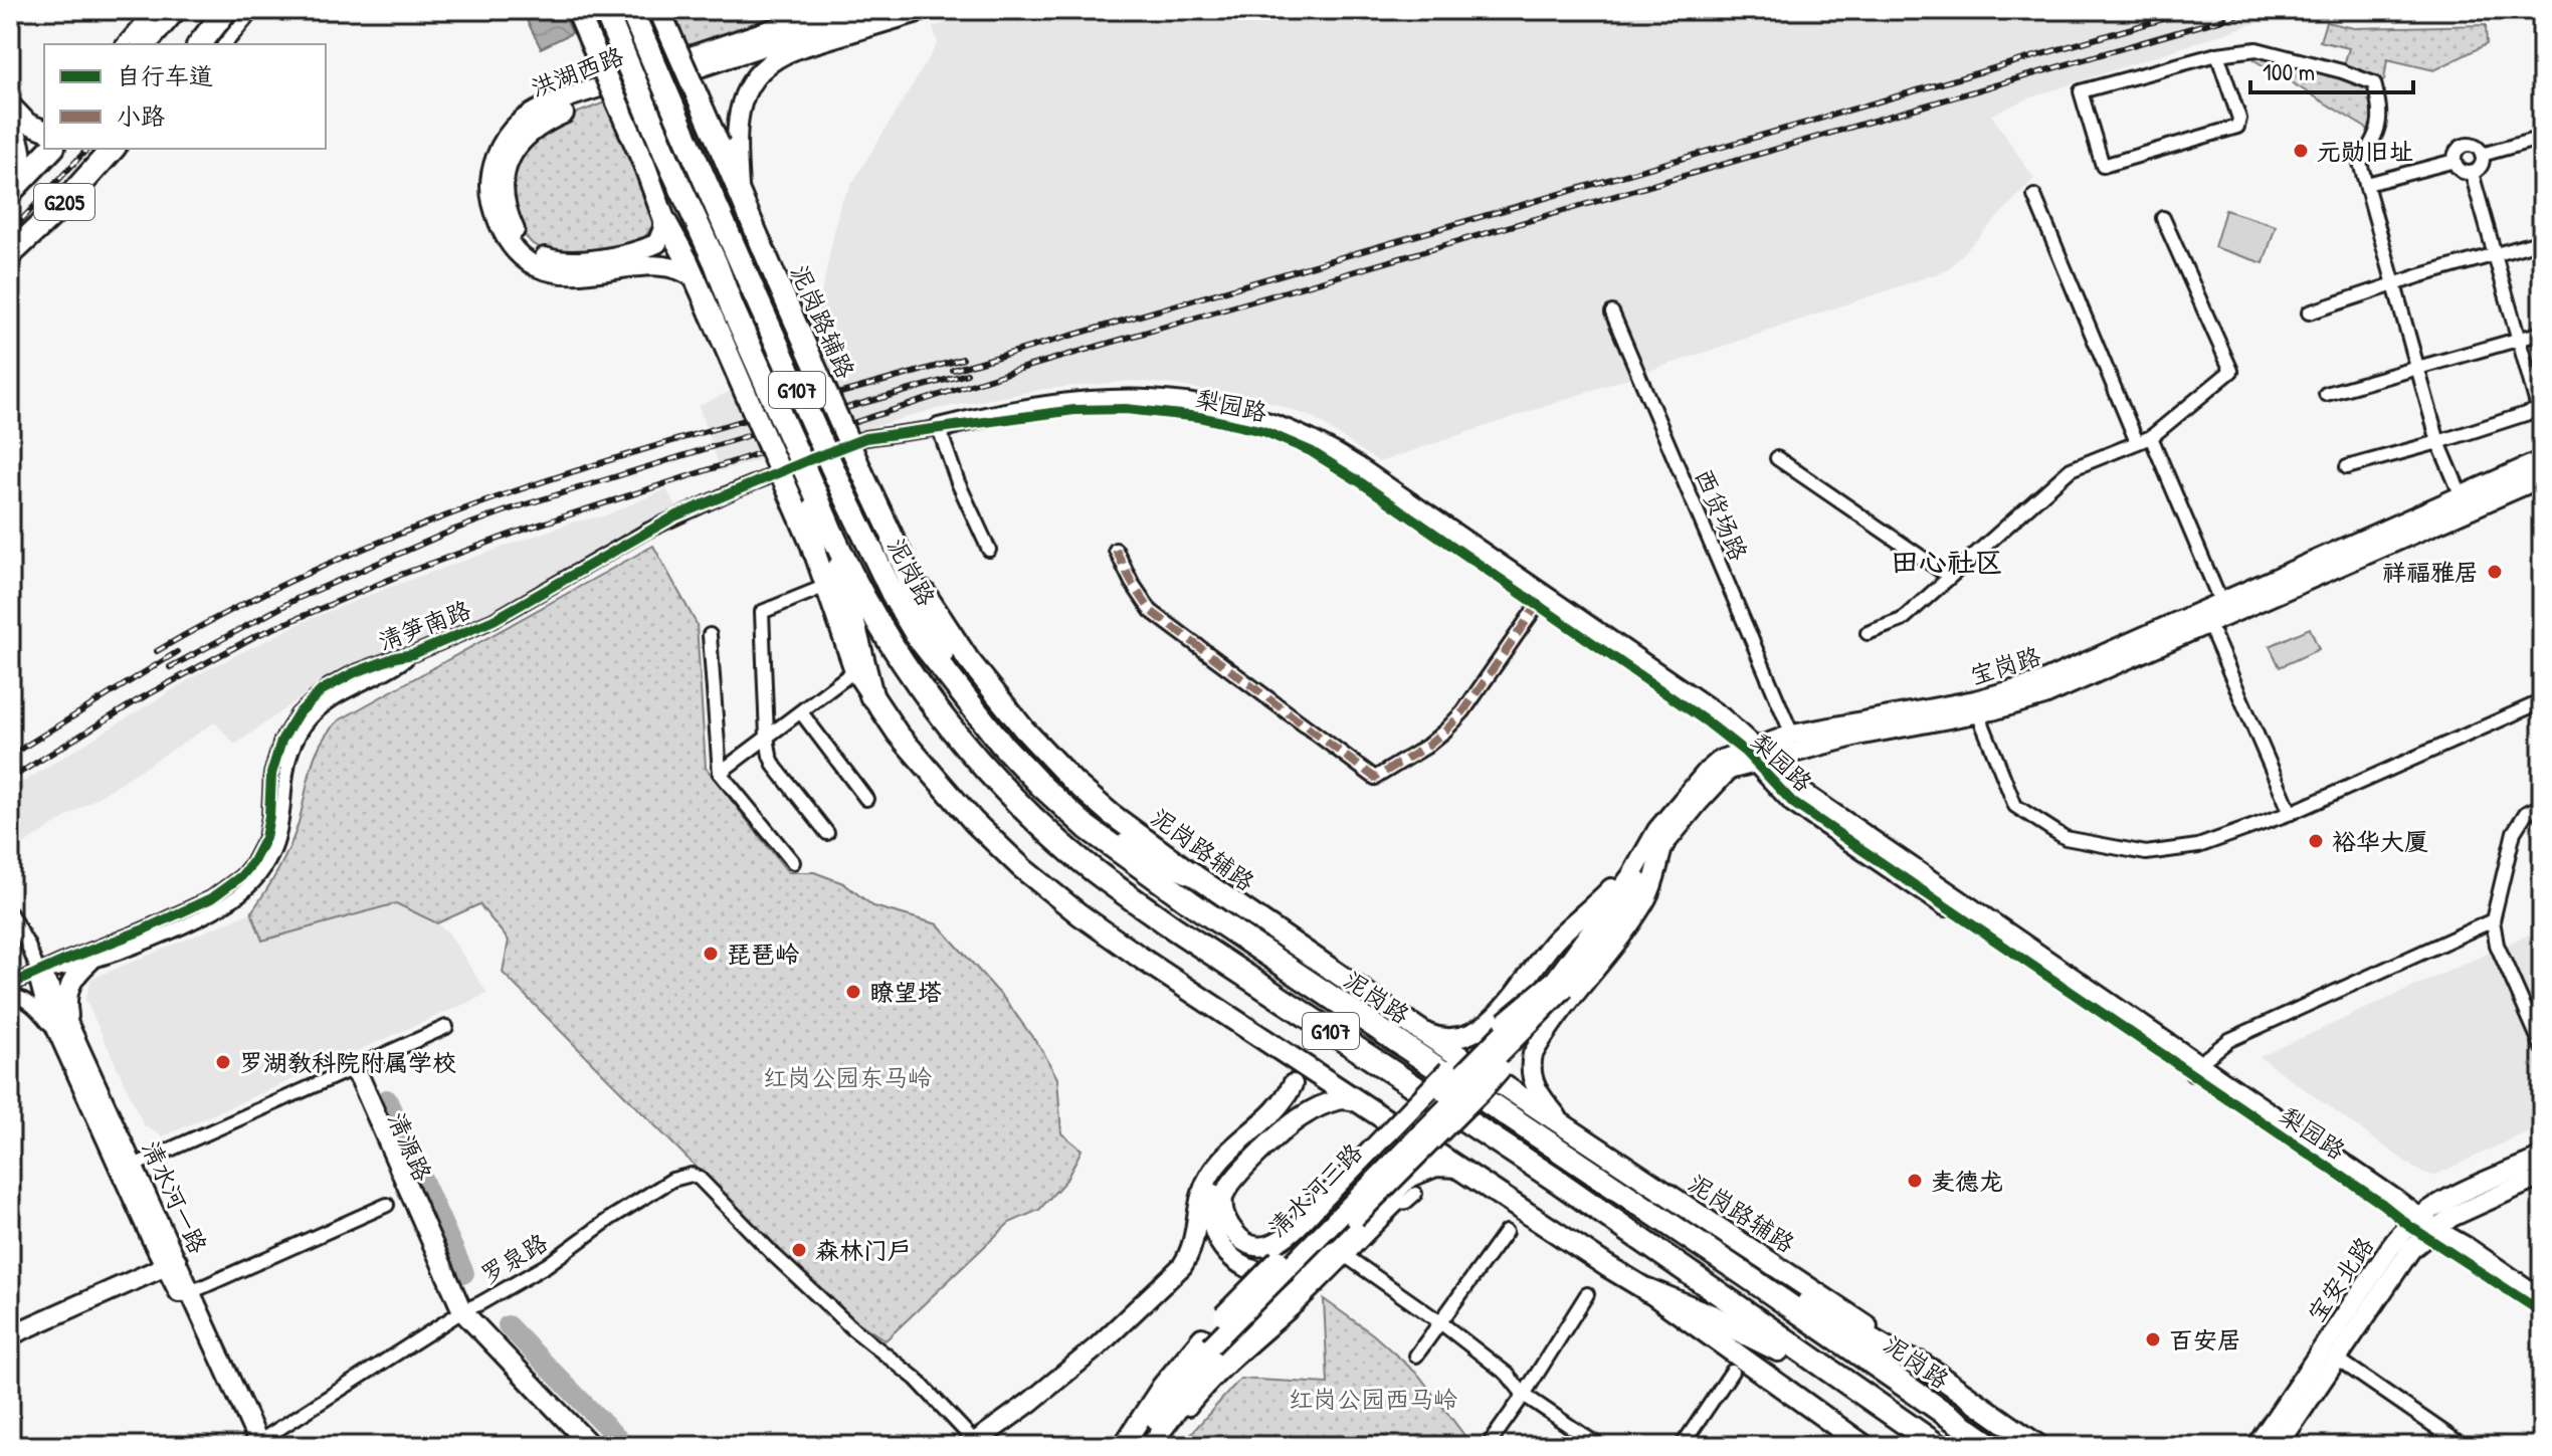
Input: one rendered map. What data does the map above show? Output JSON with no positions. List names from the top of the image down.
{
  "streets": {
    "highway": ["G205", "G107", "泥岗路"],
    "main road": ["泥岗路辅路"],
    "street": [
      "洪湖西路",
      "梨园路",
      "西货场路",
      "清笋南路",
      "宝岗路",
      "清源路",
      "清水河三路",
      "清水河一路",
      "罗泉路",
      "宝安北路"
    ]
  },
  "crossings": [
    ["梨园路", "清笋南路"],
    ["梨园路", "宝岗路"],
    ["梨园路", "宝安北路"],
    ["西货场路", "宝岗路"],
    ["清笋南路", "清水河一路"],
    ["宝岗路", "清水河三路"],
    ["清源路", "罗泉路"],
    ["清水河一路", "罗泉路"]
  ],
  "districts": ["田心社区"],
  "parks": ["红岗公园东马岭", "红岗公园西马岭"],
  "places": [
    "元勋旧址",
    "祥福雅居",
    "裕华大厦",
    "琵琶岭",
    "瞭望塔",
    "罗湖教科院附属学校",
    "麦德龙",
    "森林门户",
    "百安居"
  ],
  "legend": ["自行车道", "小路"],
  "scale_bar": "100 m"
}
